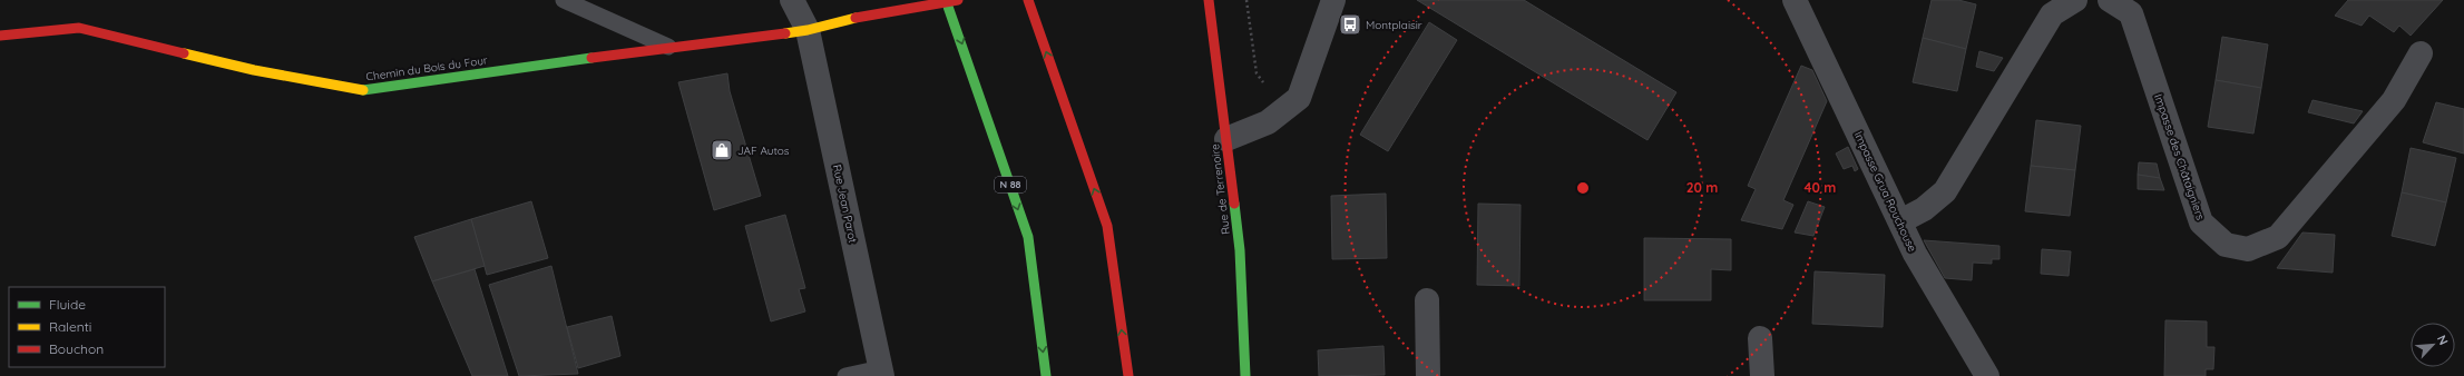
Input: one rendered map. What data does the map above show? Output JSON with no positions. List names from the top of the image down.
{
  "streets": {
    "main road": ["Chemin du Bois du Four", "N 88", "Rue de Terrenoire"],
    "street": ["Impasse des Châtaigniers", "Impasse Grua Rouchouse", "Rue Jean Parot"]
  },
  "crossings": [
    ["Chemin du Bois du Four", "Rue Jean Parot"]
  ],
  "places": {
    "bus stop": ["Montplaisir"],
    "shop": ["JAF Autos"]
  },
  "legend": ["Fluide", "Ralenti", "Bouchon"],
  "north": "top right",
  "rings": ["20 m", "40 m"]
}
